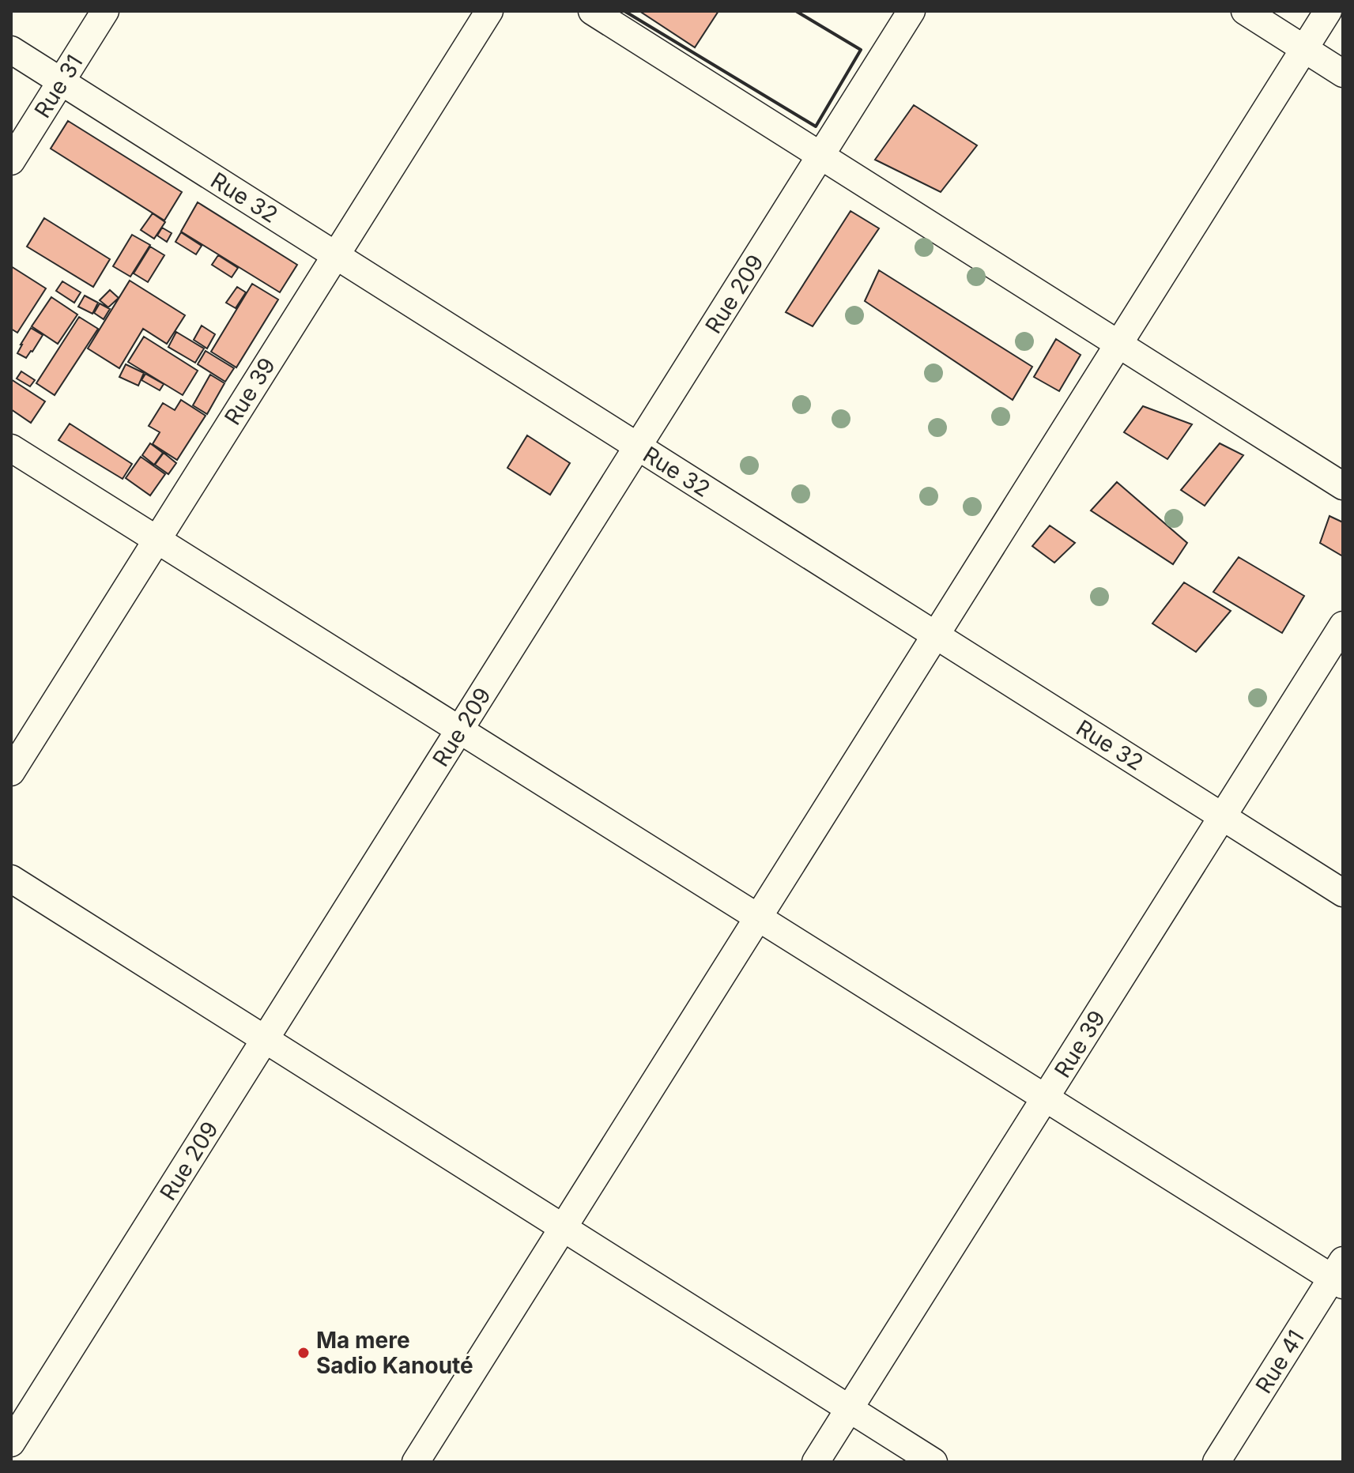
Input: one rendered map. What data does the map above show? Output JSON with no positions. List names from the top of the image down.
{
  "streets": {
    "street": [
      "Rue 31",
      "Rue 32",
      "Rue 209",
      "Rue 39",
      "Rue 41"
    ]
  },
  "crossings": [
    ["Rue 31", "Rue 32"],
    ["Rue 32", "Rue 209"],
    ["Rue 32", "Rue 39"]
  ],
  "places": ["Ma mere Sadio Kanouté"]
}
